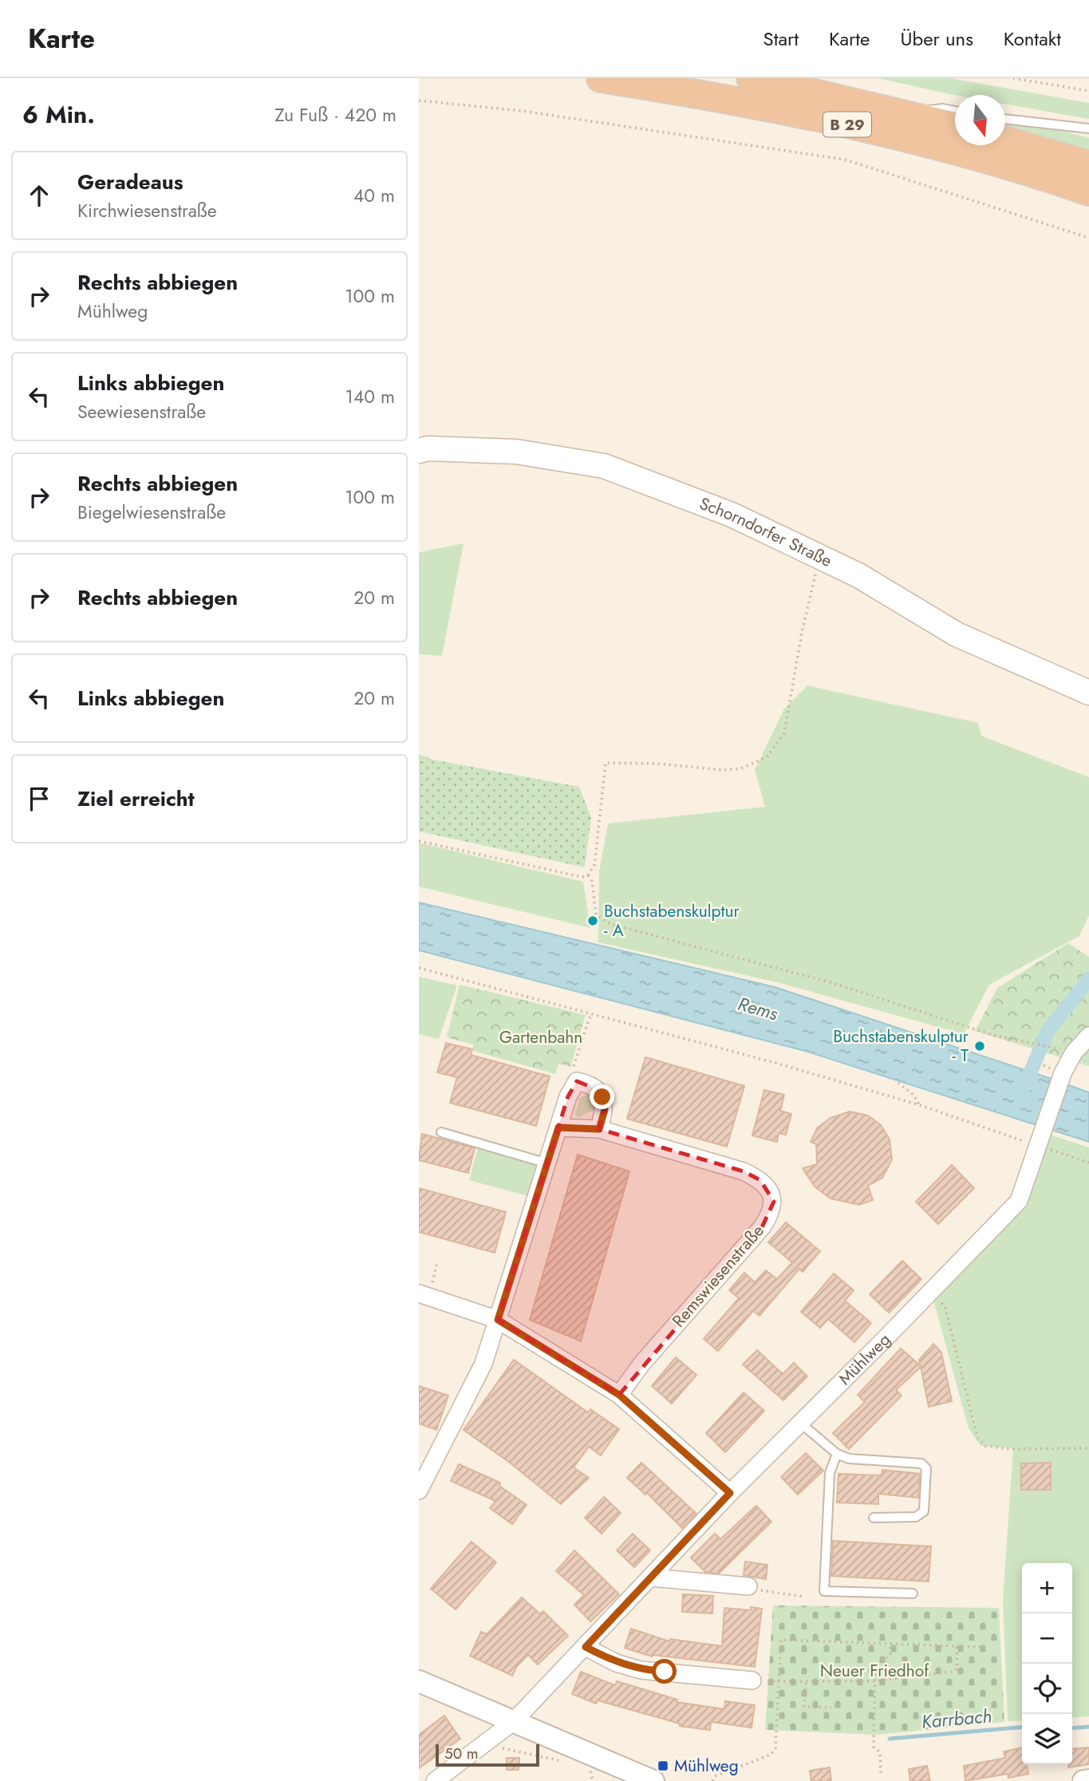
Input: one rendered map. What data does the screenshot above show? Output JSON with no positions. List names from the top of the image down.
{
  "streets": {
    "highway": ["B 29"],
    "main road": ["Schorndorfer Straße"],
    "street": ["Remswiesenstraße", "Mühlweg"]
  },
  "water": ["Rems", "Karrbach"],
  "parks": ["Gartenbahn", "Neuer Friedhof"],
  "places": {
    "other": ["Buchstabenskulptur - A", "Buchstabenskulptur - T"],
    "transit": ["Mühlweg"]
  },
  "scale_bar": "50 m",
  "north": "bottom",
  "page": {
    "header": "Karte",
    "nav": [
      "Start",
      "Karte",
      "Über uns",
      "Kontakt"
    ],
    "heading": ["6 Min.", "Zu Fuß · 420 m"],
    "list": [
      ["Geradeaus", "Kirchwiesenstraße", "40 m"],
      ["Rechts abbiegen", "Mühlweg", "100 m"],
      ["Links abbiegen", "Seewiesenstraße", "140 m"],
      ["Rechts abbiegen", "Biegelwiesenstraße", "100 m"],
      ["Rechts abbiegen", "20 m"],
      ["Links abbiegen", "20 m"],
      "Ziel erreicht"
    ],
    "map_buttons": ["+", "−"],
    "scale": "50 m"
  }
}
